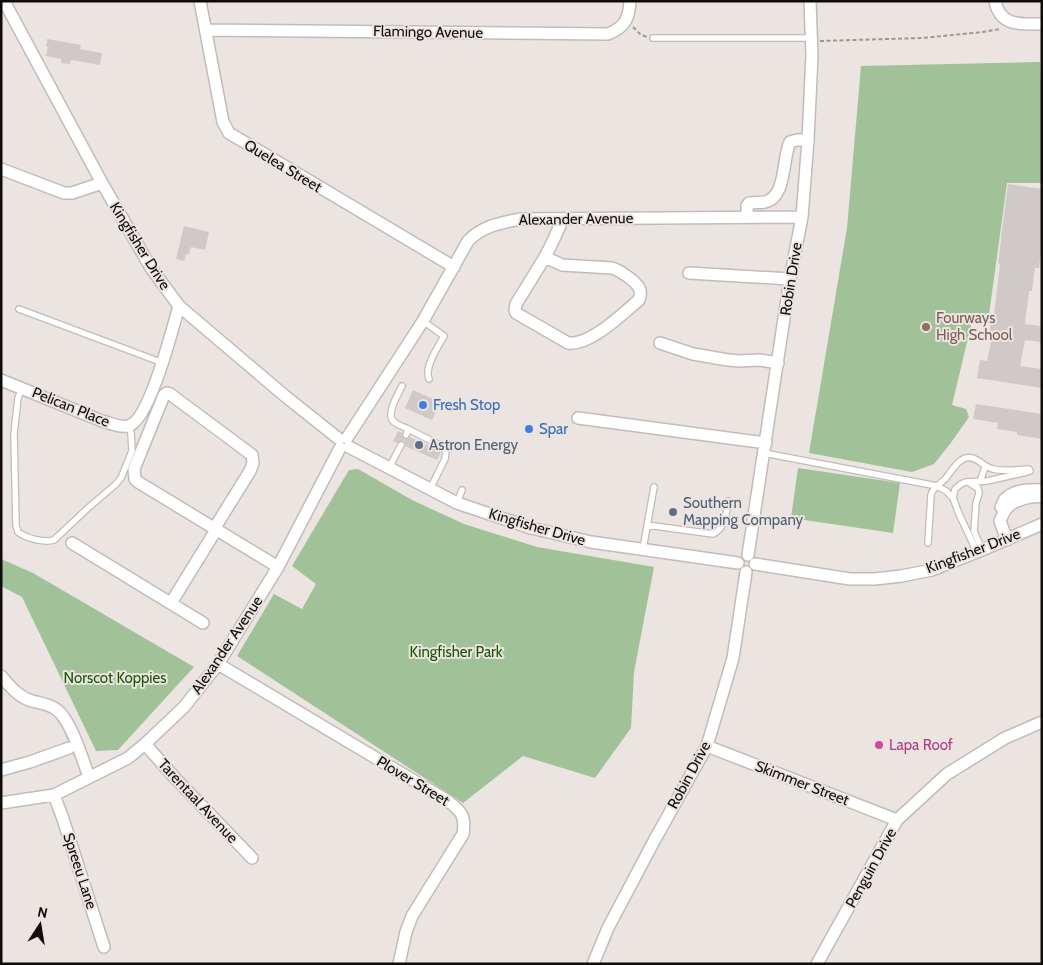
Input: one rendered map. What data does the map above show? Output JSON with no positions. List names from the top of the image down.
{
  "streets": {
    "street": [
      "Flamingo Avenue",
      "Quelea Street",
      "Alexander Avenue",
      "Kingfisher Drive",
      "Robin Drive",
      "Pelican Place",
      "Plover Street",
      "Skimmer Street",
      "Tarentaal Avenue",
      "Penguin Drive",
      "Spreeu Lane"
    ]
  },
  "crossings": [
    ["Flamingo Avenue", "Quelea Street"],
    ["Quelea Street", "Alexander Avenue"],
    ["Alexander Avenue", "Kingfisher Drive"],
    ["Alexander Avenue", "Robin Drive"],
    ["Alexander Avenue", "Plover Street"],
    ["Alexander Avenue", "Tarentaal Avenue"],
    ["Alexander Avenue", "Spreeu Lane"],
    ["Kingfisher Drive", "Robin Drive"],
    ["Kingfisher Drive", "Pelican Place"],
    ["Robin Drive", "Skimmer Street"],
    ["Skimmer Street", "Penguin Drive"]
  ],
  "parks": ["Kingfisher Park", "Norscot Koppies"],
  "places": [
    "Fourways High School",
    "Fresh Stop",
    "Spar",
    "Astron Energy",
    "Southern Mapping Company",
    "Lapa Roof"
  ],
  "north": "top"
}
